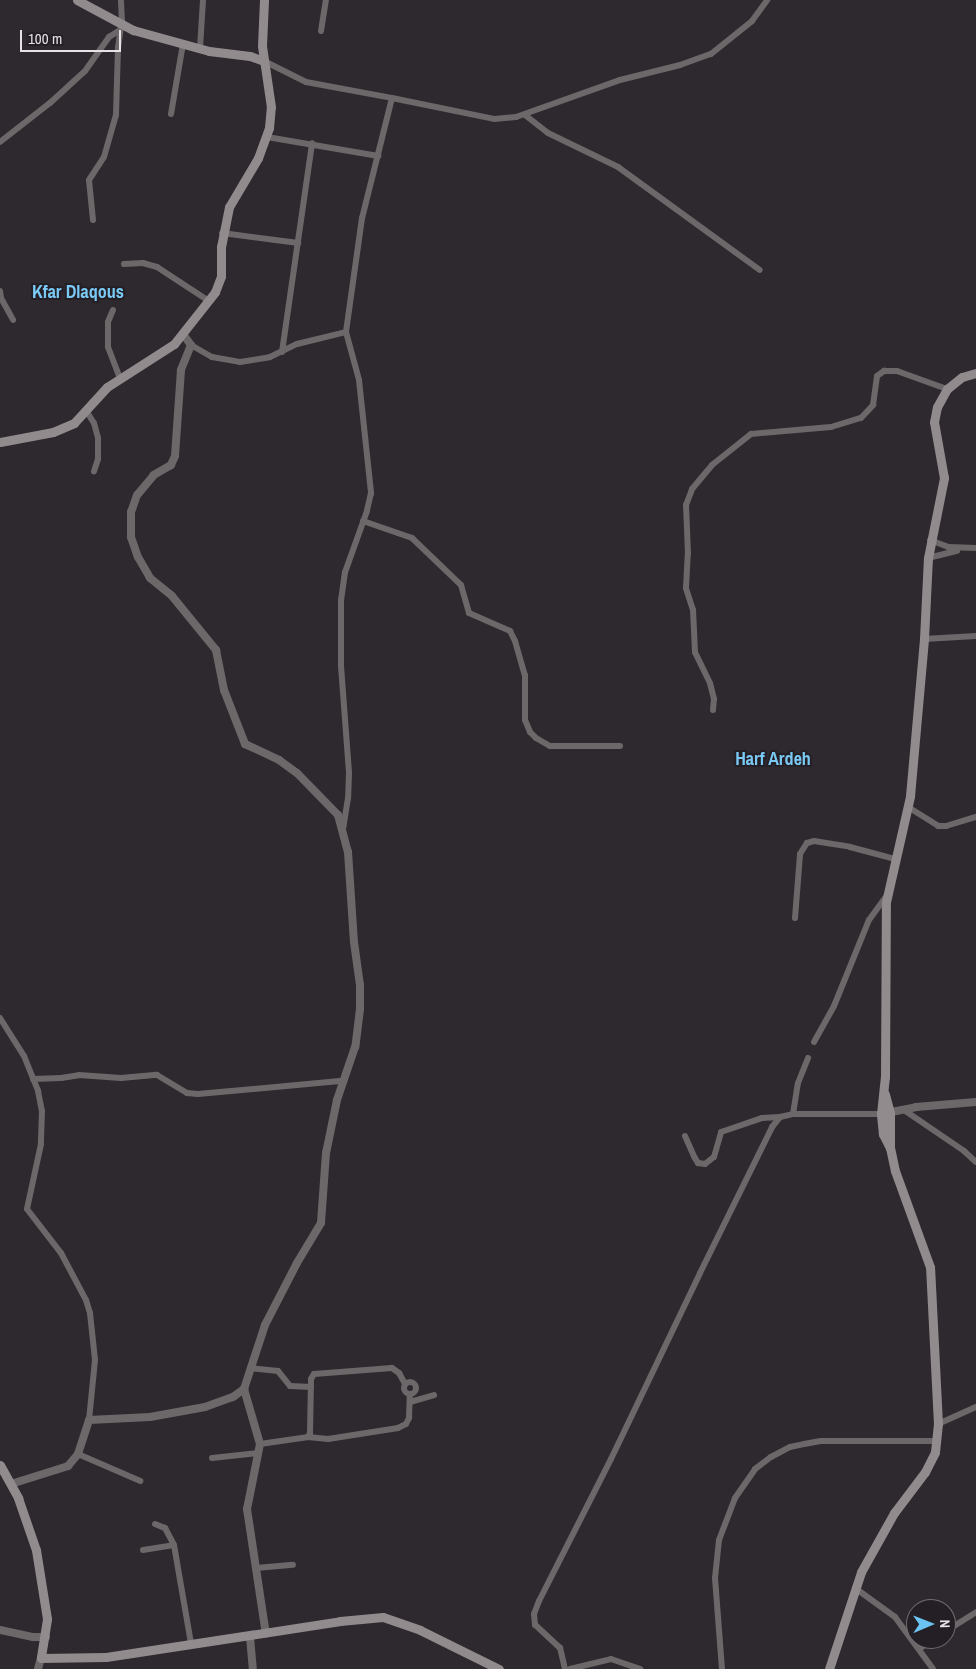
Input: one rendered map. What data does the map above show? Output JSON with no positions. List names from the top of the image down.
{
  "districts": ["Kfar Dlaqous", "Harf Ardeh"],
  "scale_bar": "100 m",
  "north": "right"
}
